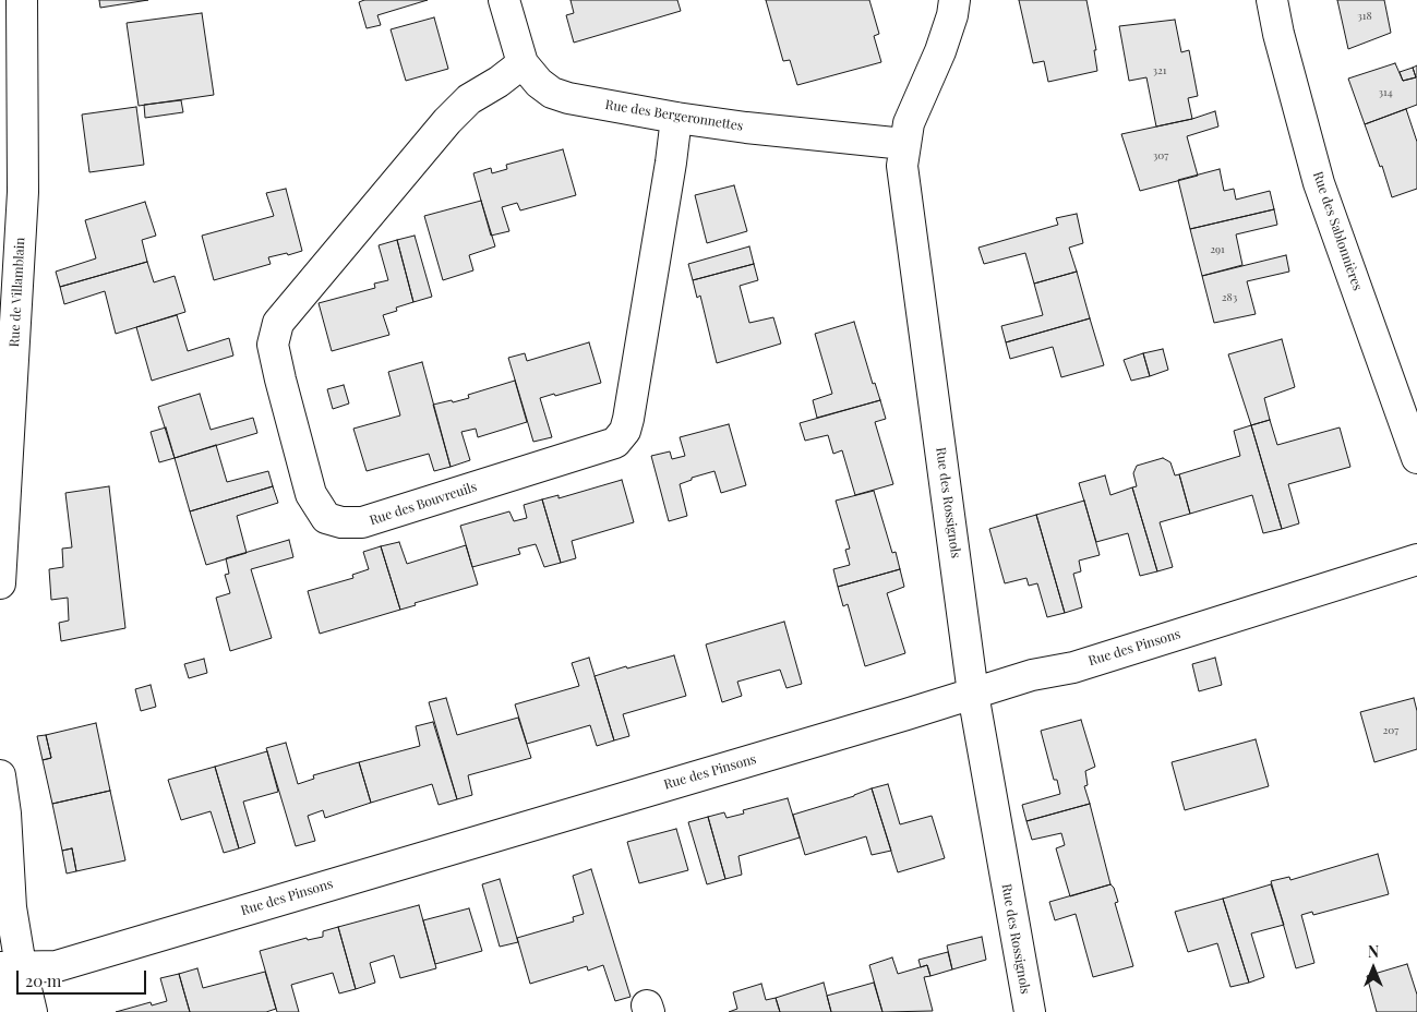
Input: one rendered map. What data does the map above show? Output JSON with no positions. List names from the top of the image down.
{
  "streets": {
    "street": [
      "Rue des Bergeronnettes",
      "Rue des Sablonnières",
      "Rue de Villamblain",
      "Rue des Rossignols",
      "Rue des Bouvreuils",
      "Rue des Pinsons"
    ]
  },
  "crossings": [
    ["Rue des Bergeronnettes", "Rue des Rossignols"],
    ["Rue des Bergeronnettes", "Rue des Bouvreuils"],
    ["Rue des Rossignols", "Rue des Pinsons"]
  ],
  "house_numbers": [
    "318",
    "321",
    "314",
    "307",
    "291",
    "283",
    "207"
  ],
  "scale_bar": "20 m",
  "north": "top"
}
